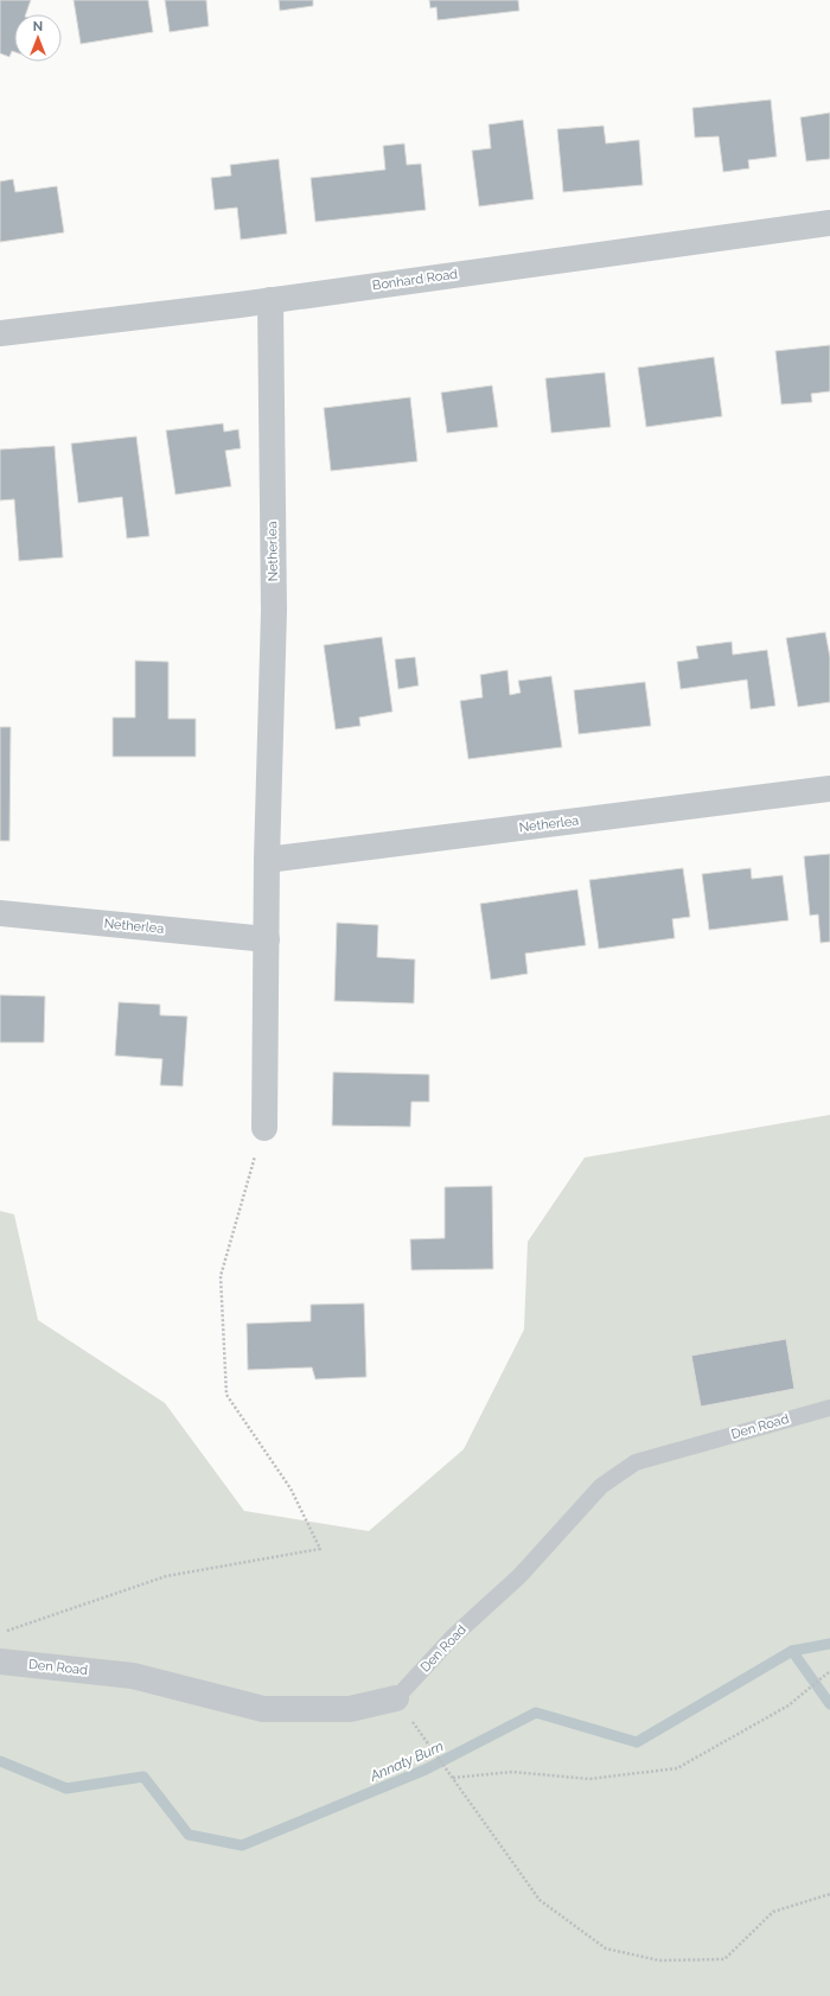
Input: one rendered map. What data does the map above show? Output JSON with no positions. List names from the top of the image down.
{
  "streets": {
    "street": ["Bonhard Road", "Netherlea", "Den Road"]
  },
  "crossings": [
    ["Bonhard Road", "Netherlea"]
  ],
  "water": ["Annaty Burn"],
  "north": "top"
}
